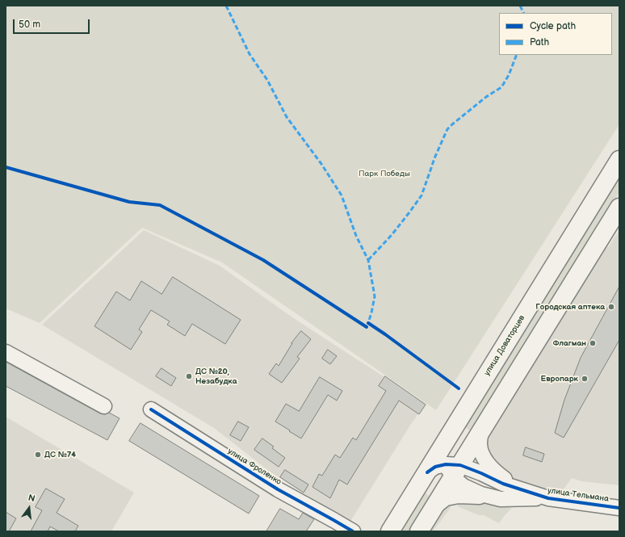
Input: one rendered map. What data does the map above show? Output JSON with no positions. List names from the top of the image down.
{
  "streets": {
    "main road": ["улица Доваторцев"],
    "street": ["улица Фроленко", "улица Тельмана"]
  },
  "parks": ["Парк Победы"],
  "places": [
    "Городская аптека",
    "Флагман",
    "ДС №20, Незабудка",
    "Европарк",
    "ДС №74"
  ],
  "legend": ["Cycle path", "Path"],
  "scale_bar": "50 m",
  "north": "top"
}
